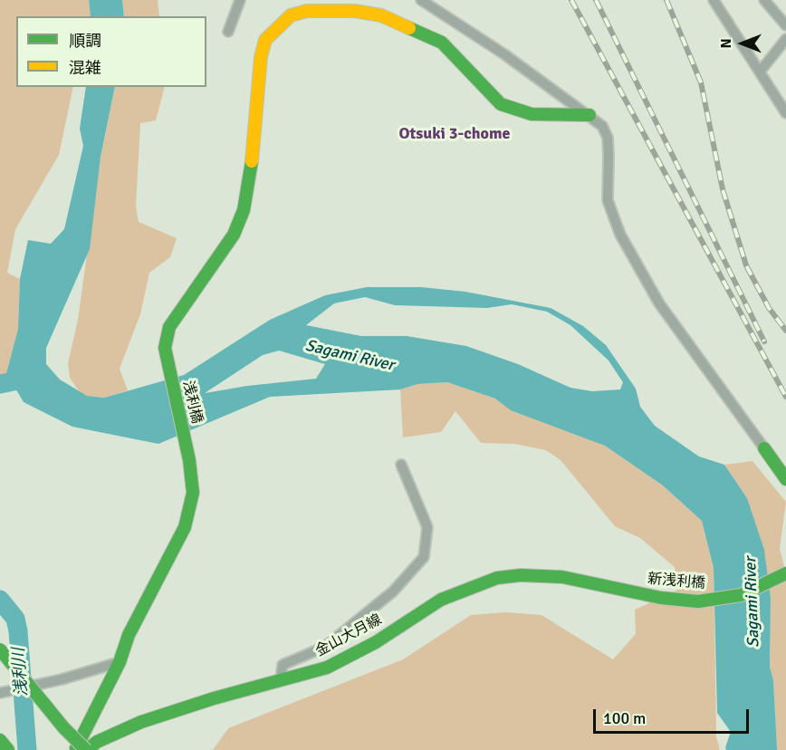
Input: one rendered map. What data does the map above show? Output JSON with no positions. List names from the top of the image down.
{
  "streets": {
    "main road": ["浅利橋", "新浅利橋", "金山大月線"]
  },
  "crossings": [
    ["新浅利橋", "金山大月線"]
  ],
  "districts": ["Otsuki 3-chome"],
  "water": ["Sagami River", "浅利川"],
  "legend": ["順調", "混雑"],
  "scale_bar": "100 m",
  "north": "left"
}
